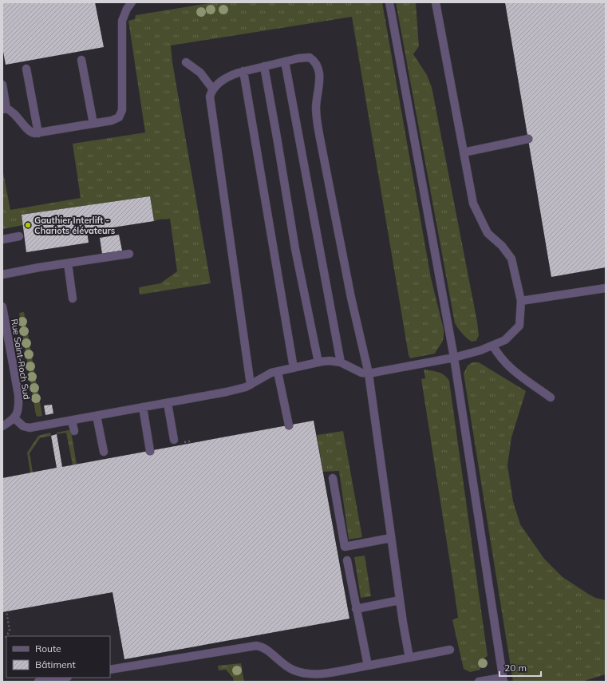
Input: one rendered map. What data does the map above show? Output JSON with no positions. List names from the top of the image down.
{
  "streets": {
    "street": ["Rue Saint-Roch Sud"]
  },
  "places": ["Gauthier Interlift - Chariots élévateurs"],
  "legend": ["Route", "Bâtiment"],
  "scale_bar": "20 m"
}
